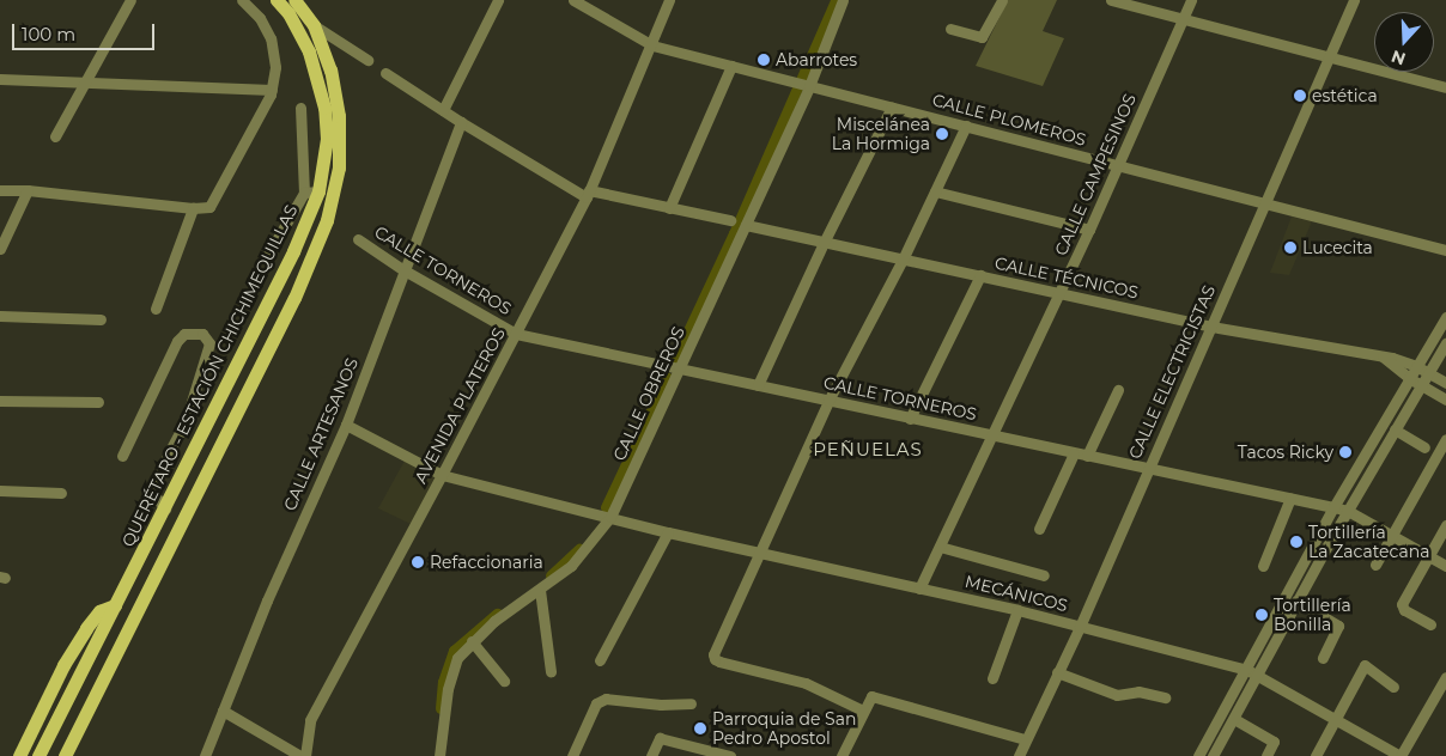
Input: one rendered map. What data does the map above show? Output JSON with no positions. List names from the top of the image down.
{
  "streets": {
    "main road": ["QUERÉTARO - ESTACIÓN CHICHIMEQUILLAS"],
    "street": [
      "CALLE PLOMEROS",
      "CALLE CAMPESINOS",
      "CALLE TORNEROS",
      "CALLE TÉCNICOS",
      "CALLE ELECTRICISTAS",
      "CALLE OBREROS",
      "AVENIDA PLATEROS",
      "CALLE ARTESANOS",
      "MECÁNICOS"
    ]
  },
  "crossings": [
    ["CALLE PLOMEROS", "CALLE CAMPESINOS"],
    ["CALLE PLOMEROS", "CALLE ELECTRICISTAS"],
    ["CALLE PLOMEROS", "CALLE OBREROS"],
    ["CALLE PLOMEROS", "AVENIDA PLATEROS"],
    ["CALLE CAMPESINOS", "CALLE TORNEROS"],
    ["CALLE CAMPESINOS", "CALLE TÉCNICOS"],
    ["CALLE CAMPESINOS", "MECÁNICOS"],
    ["CALLE TORNEROS", "CALLE ELECTRICISTAS"],
    ["CALLE TORNEROS", "CALLE OBREROS"],
    ["CALLE TORNEROS", "AVENIDA PLATEROS"],
    ["CALLE TORNEROS", "CALLE ARTESANOS"],
    ["CALLE TÉCNICOS", "CALLE ELECTRICISTAS"],
    ["CALLE TÉCNICOS", "CALLE OBREROS"],
    ["CALLE ELECTRICISTAS", "MECÁNICOS"],
    ["CALLE OBREROS", "MECÁNICOS"],
    ["AVENIDA PLATEROS", "MECÁNICOS"],
    ["CALLE ARTESANOS", "MECÁNICOS"]
  ],
  "districts": ["PEÑUELAS"],
  "places": [
    "Abarrotes",
    "estética",
    "Miscelánea La Hormiga",
    "Lucecita",
    "Tacos Ricky",
    "Tortillería La Zacatecana",
    "Refaccionaria",
    "Tortillería Bonilla",
    "Parroquia de San Pedro Apostol"
  ],
  "scale_bar": "100 m",
  "north": "bottom"
}
